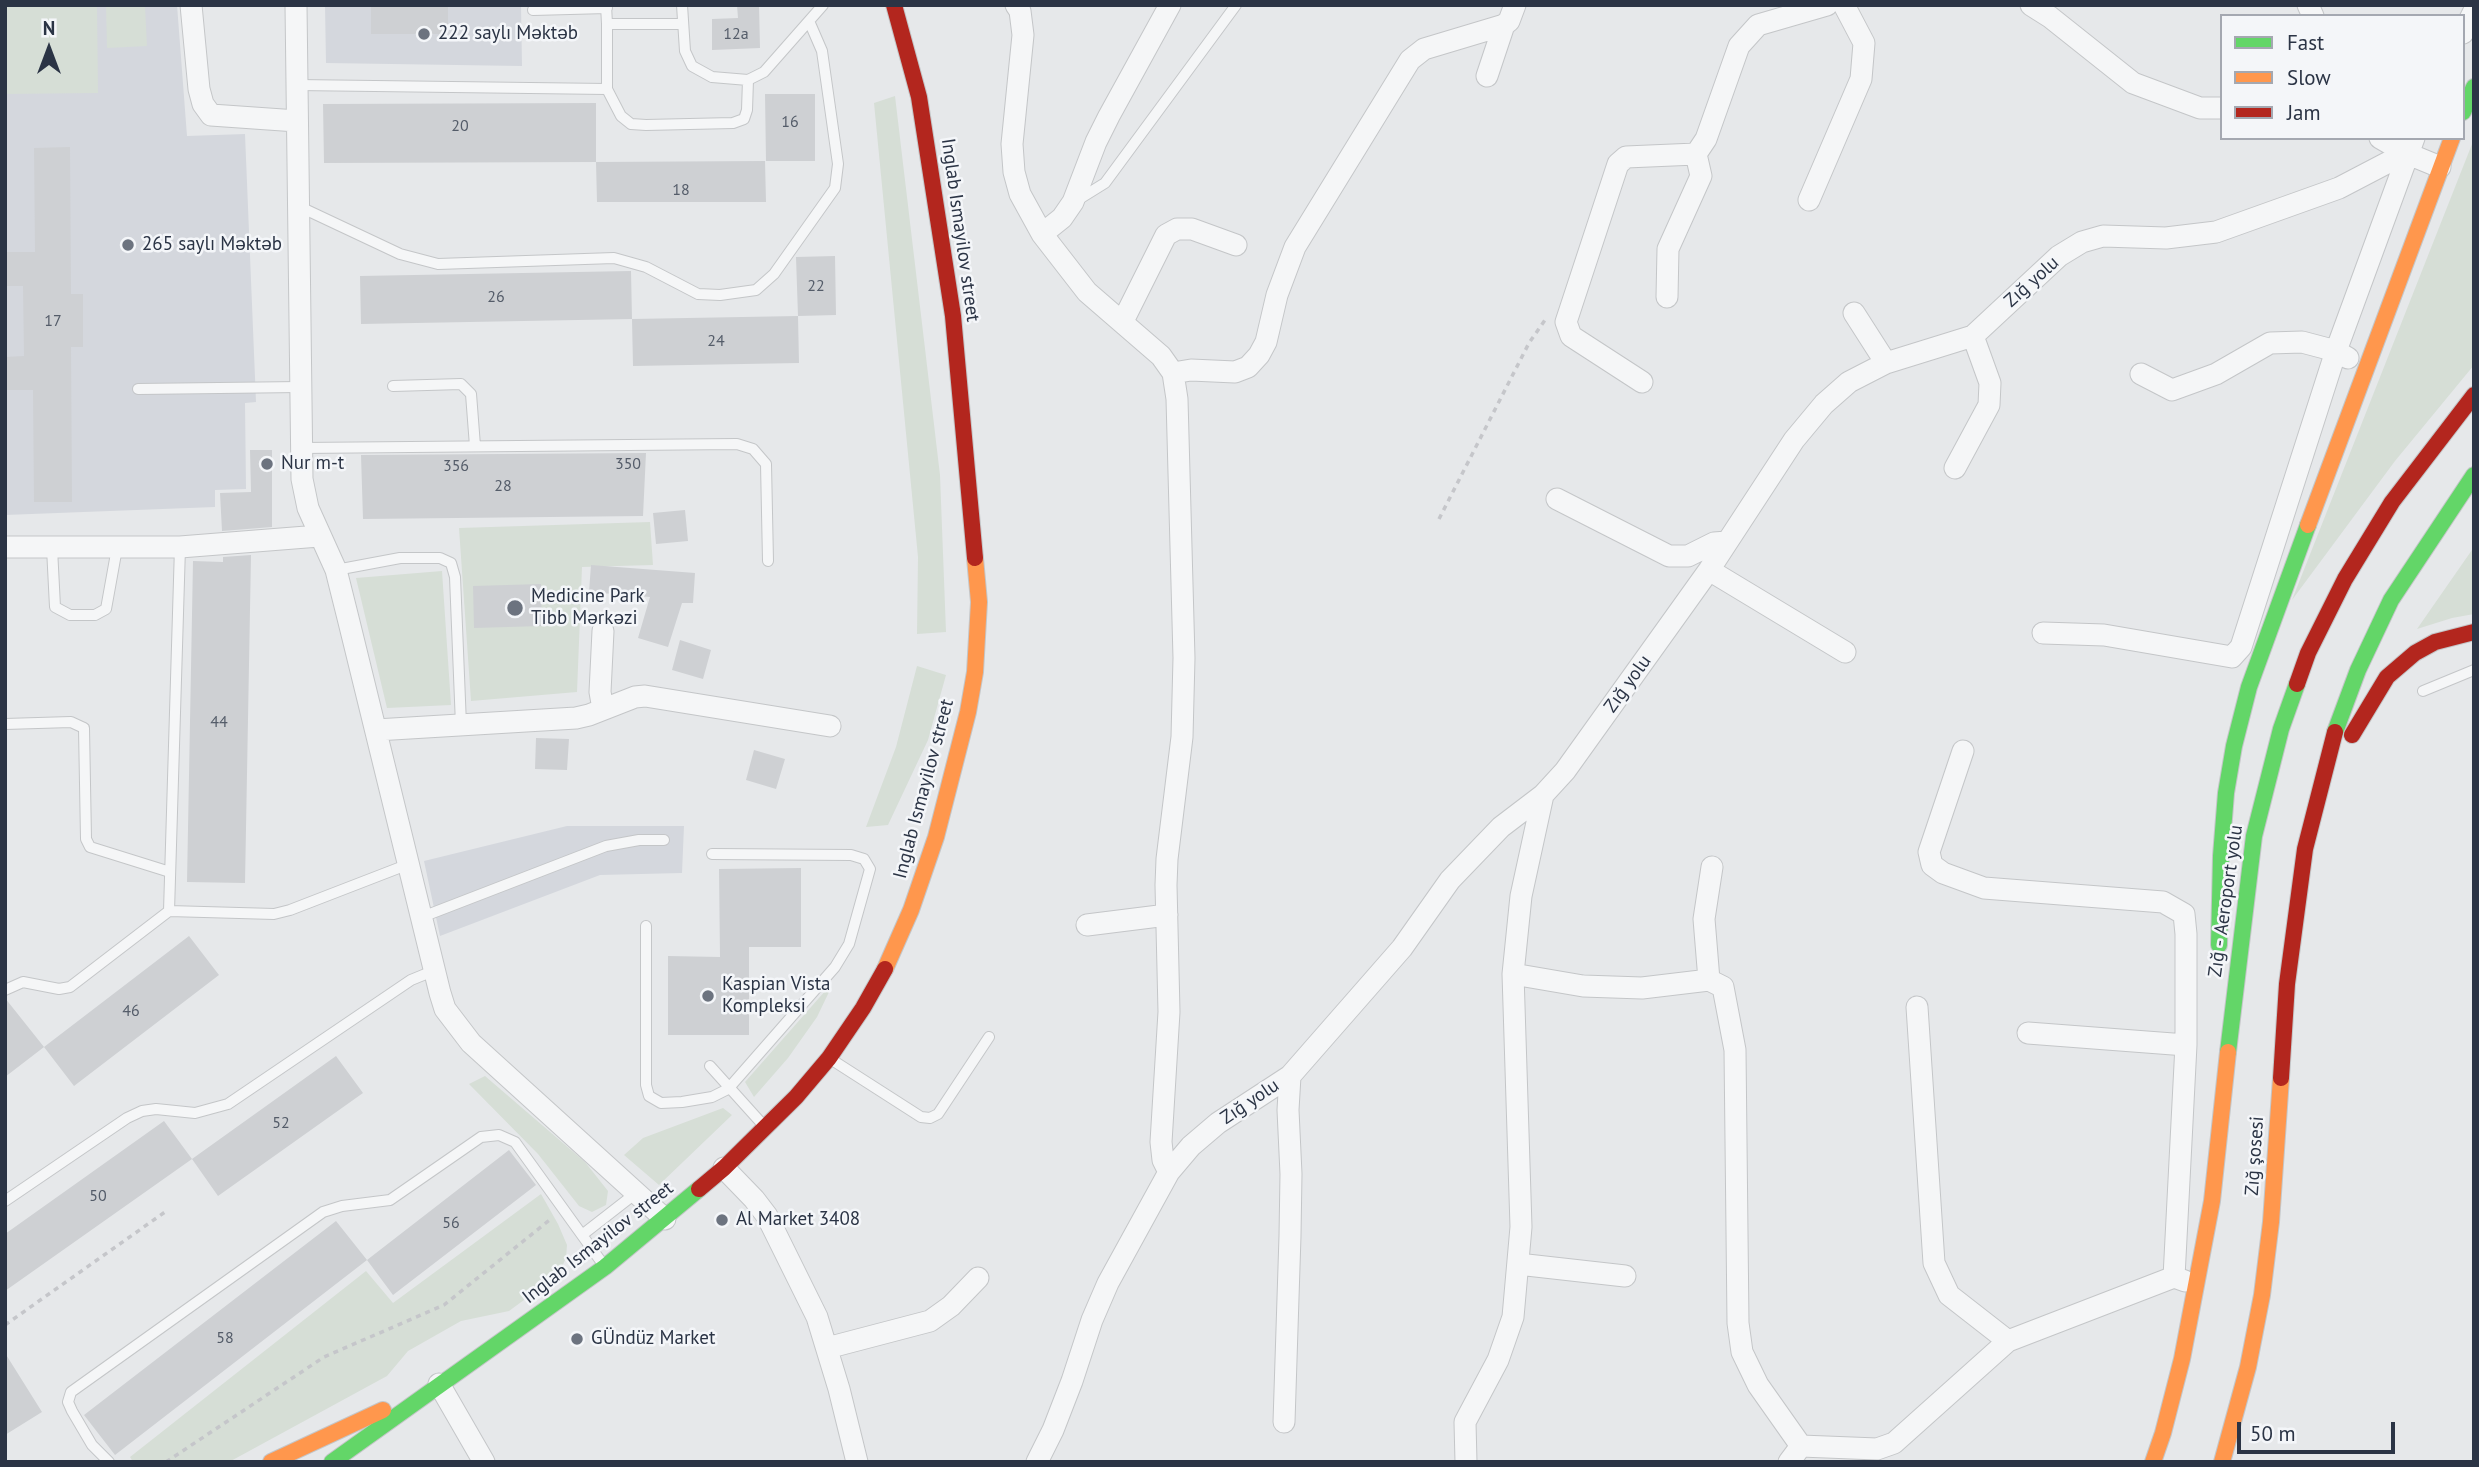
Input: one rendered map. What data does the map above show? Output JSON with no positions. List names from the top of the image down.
{
  "streets": {
    "main road": ["Inglab Ismayilov street", "Zığ - Aeroport yolu", "Zığ şosesi"],
    "street": ["Zığ yolu"]
  },
  "places": [
    "222 saylı Məktəb",
    "265 saylı Məktəb",
    "Nur m-t",
    "Medicine Park Tibb Mərkəzi",
    "Kaspian Vista Kompleksi",
    "Al Market 3408",
    "GÜndüz Market"
  ],
  "house_numbers": [
    "12a",
    "16",
    "20",
    "18",
    "22",
    "26",
    "17",
    "24",
    "350",
    "356",
    "28",
    "44",
    "46",
    "52",
    "50",
    "56",
    "58"
  ],
  "legend": ["Fast", "Slow", "Jam"],
  "scale_bar": "50 m",
  "north": "top"
}
